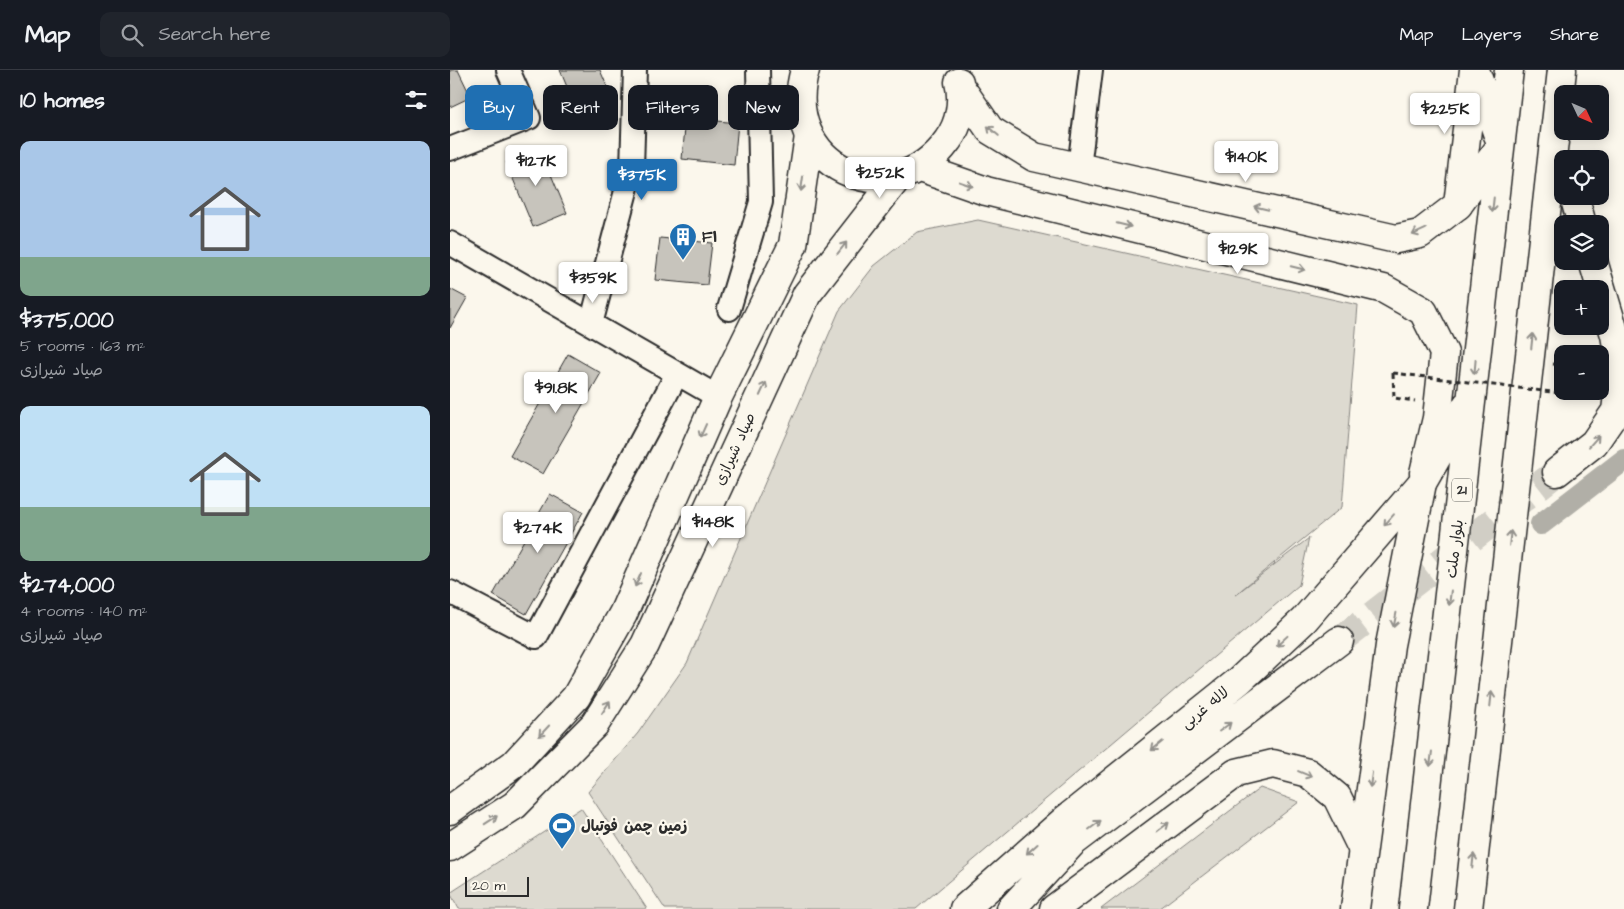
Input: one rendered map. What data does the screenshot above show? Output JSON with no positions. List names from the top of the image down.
{
  "streets": {
    "main road": [
      "صیاد شیرازی",
      "21",
      "بلوار ملت",
      "لاله غربی"
    ]
  },
  "places": {
    "building": ["F۱"],
    "sports": ["زمین چمن فوتبال"]
  },
  "scale_bar": "20 m",
  "north": "bottom right",
  "page": {
    "header": "Map",
    "search": "Search here",
    "nav": ["Map", "Layers", "Share"],
    "heading": "10 homes",
    "map_buttons": ["+", "−"],
    "chip": [
      "Buy",
      "Rent",
      "Filters",
      "New"
    ],
    "price": [
      "$225K",
      "$140K",
      "$127K",
      "$252K",
      "$375K",
      "$129K",
      "$359K",
      "$91.8K",
      "$148K",
      "$274K"
    ],
    "list": [
      {
        "name": "$375,000",
        "note": "5 rooms · 163 m² · صیاد شیرازی"
      },
      {
        "name": "$274,000",
        "note": "4 rooms · 140 m² · صیاد شیرازی"
      }
    ],
    "scale": "20 m"
  }
}
